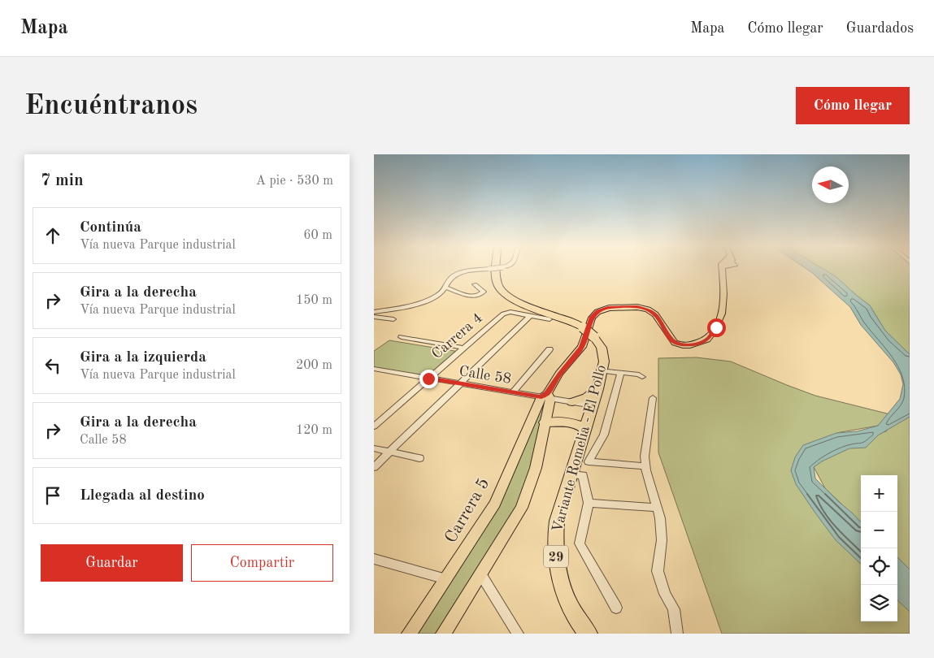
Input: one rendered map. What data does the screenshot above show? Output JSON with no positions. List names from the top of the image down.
{
  "streets": {
    "highway": ["Variante Romelia - El Pollo", "29"],
    "main road": ["Carrera 5"],
    "street": ["Carrera 4", "Calle 58"]
  },
  "crossings": [
    ["Carrera 4", "Calle 58"],
    ["Calle 58", "Variante Romelia - El Pollo"],
    ["Calle 58", "Carrera 5"]
  ],
  "north": "left",
  "page": {
    "header": "Mapa",
    "nav": ["Mapa", "Cómo llegar", "Guardados"],
    "buttons": [
      "Cómo llegar",
      ["Guardar", "Compartir"]
    ],
    "title": "Encuéntranos",
    "heading": ["7 min", "A pie · 530 m"],
    "list": [
      ["Continúa", "Vía nueva Parque industrial", "60 m"],
      ["Gira a la derecha", "Vía nueva Parque industrial", "150 m"],
      ["Gira a la izquierda", "Vía nueva Parque industrial", "200 m"],
      ["Gira a la derecha", "Calle 58", "120 m"],
      "Llegada al destino"
    ],
    "map_buttons": ["+", "−"]
  }
}
